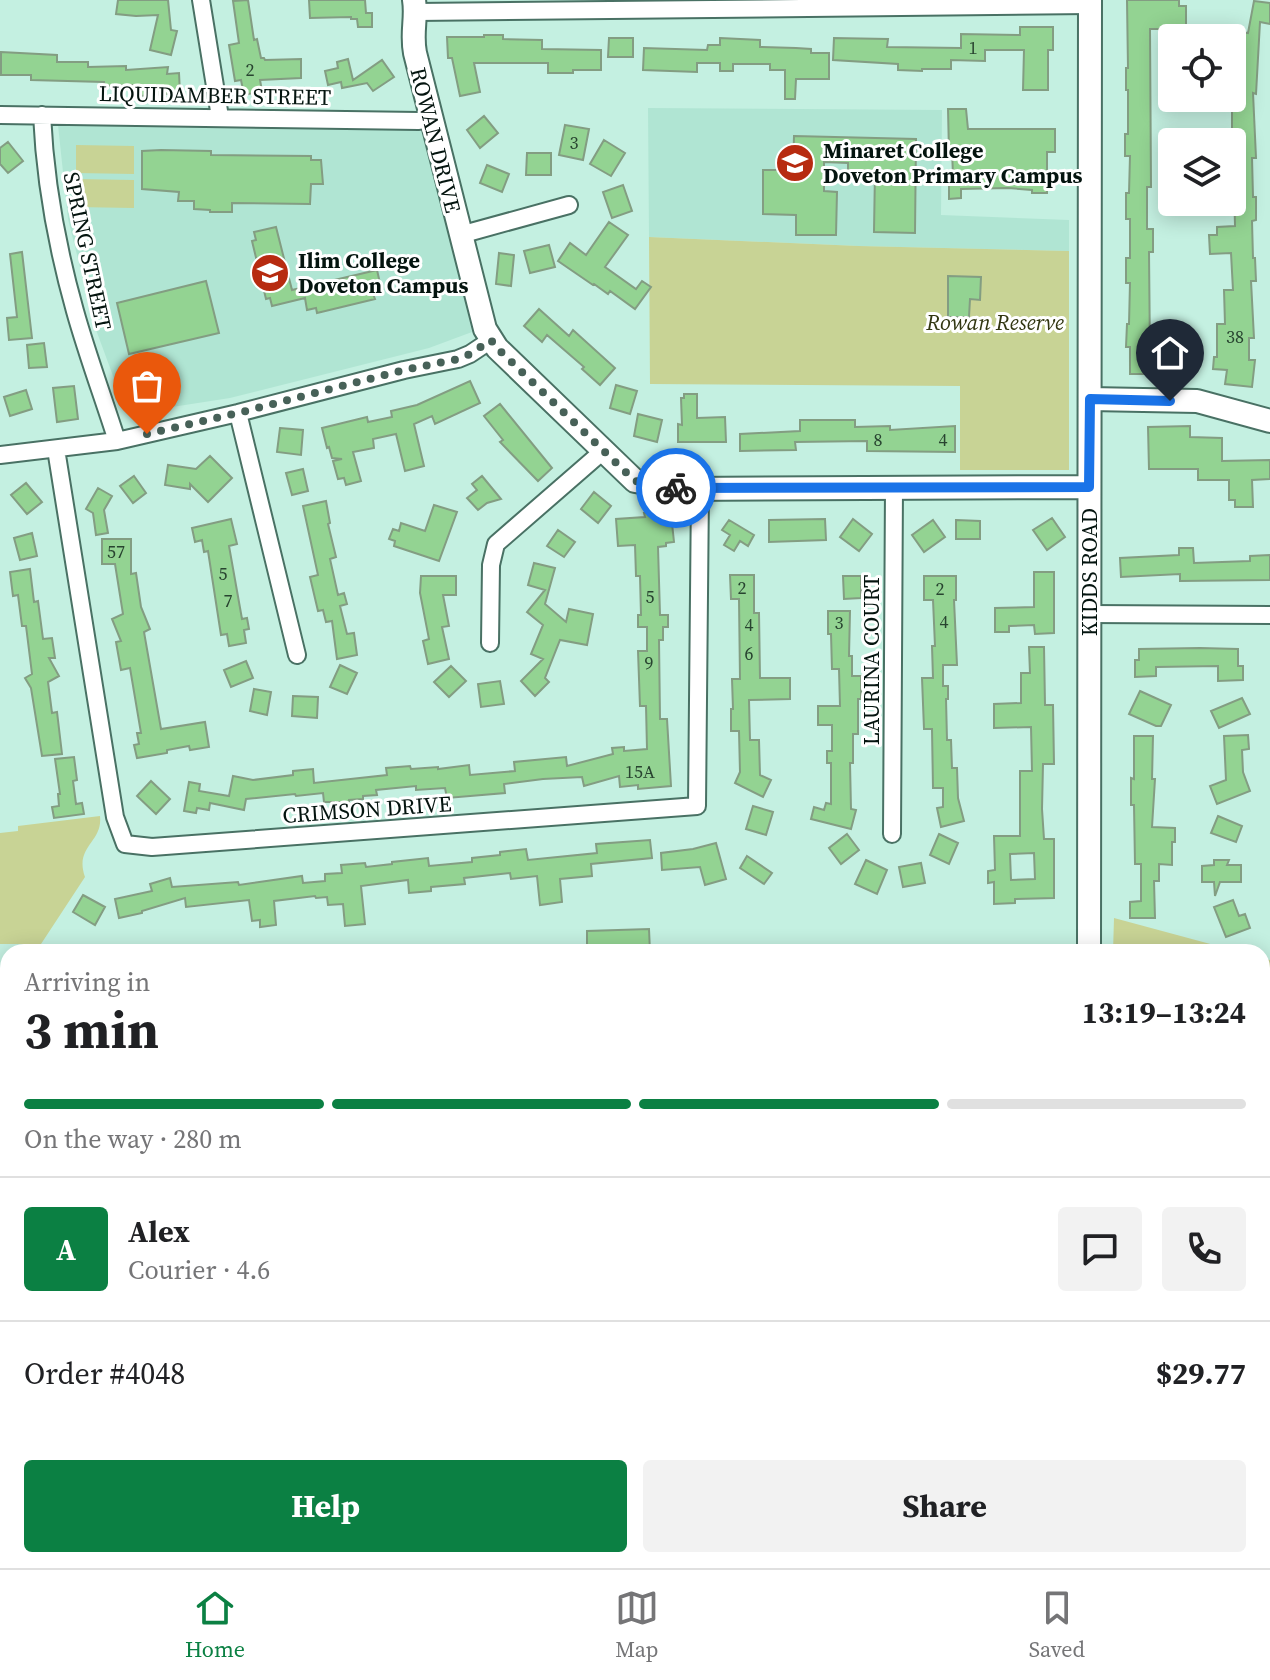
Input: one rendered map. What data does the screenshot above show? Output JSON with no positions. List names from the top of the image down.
{
  "streets": {
    "street": [
      "LIQUIDAMBER STREET",
      "ROWAN DRIVE",
      "SPRING STREET",
      "KIDDS ROAD",
      "LAURINA COURT",
      "CRIMSON DRIVE"
    ]
  },
  "crossings": [
    ["LIQUIDAMBER STREET", "ROWAN DRIVE"],
    ["LIQUIDAMBER STREET", "SPRING STREET"],
    ["ROWAN DRIVE", "KIDDS ROAD"],
    ["ROWAN DRIVE", "LAURINA COURT"],
    ["ROWAN DRIVE", "CRIMSON DRIVE"]
  ],
  "parks": ["Rowan Reserve"],
  "places": {
    "school or university": ["Minaret College Doveton Primary Campus", "Ilim College Doveton Campus"]
  },
  "house_numbers": [
    "1",
    "2",
    "3",
    "38",
    "8",
    "4",
    "57",
    "5",
    "2",
    "2",
    "5",
    "7",
    "4",
    "3",
    "4",
    "6",
    "9",
    "15A"
  ],
  "page": {
    "heading": ["3 min", "Arriving in", "13:19–13:24"],
    "panel": [
      "Alex",
      "Courier · 4.6",
      "Order #4048",
      "$29.77"
    ],
    "bar": "On the way · 280 m",
    "round": "A",
    "buttons": ["Help", "Share"],
    "tabs": ["Home", "Map", "Saved"]
  }
}
